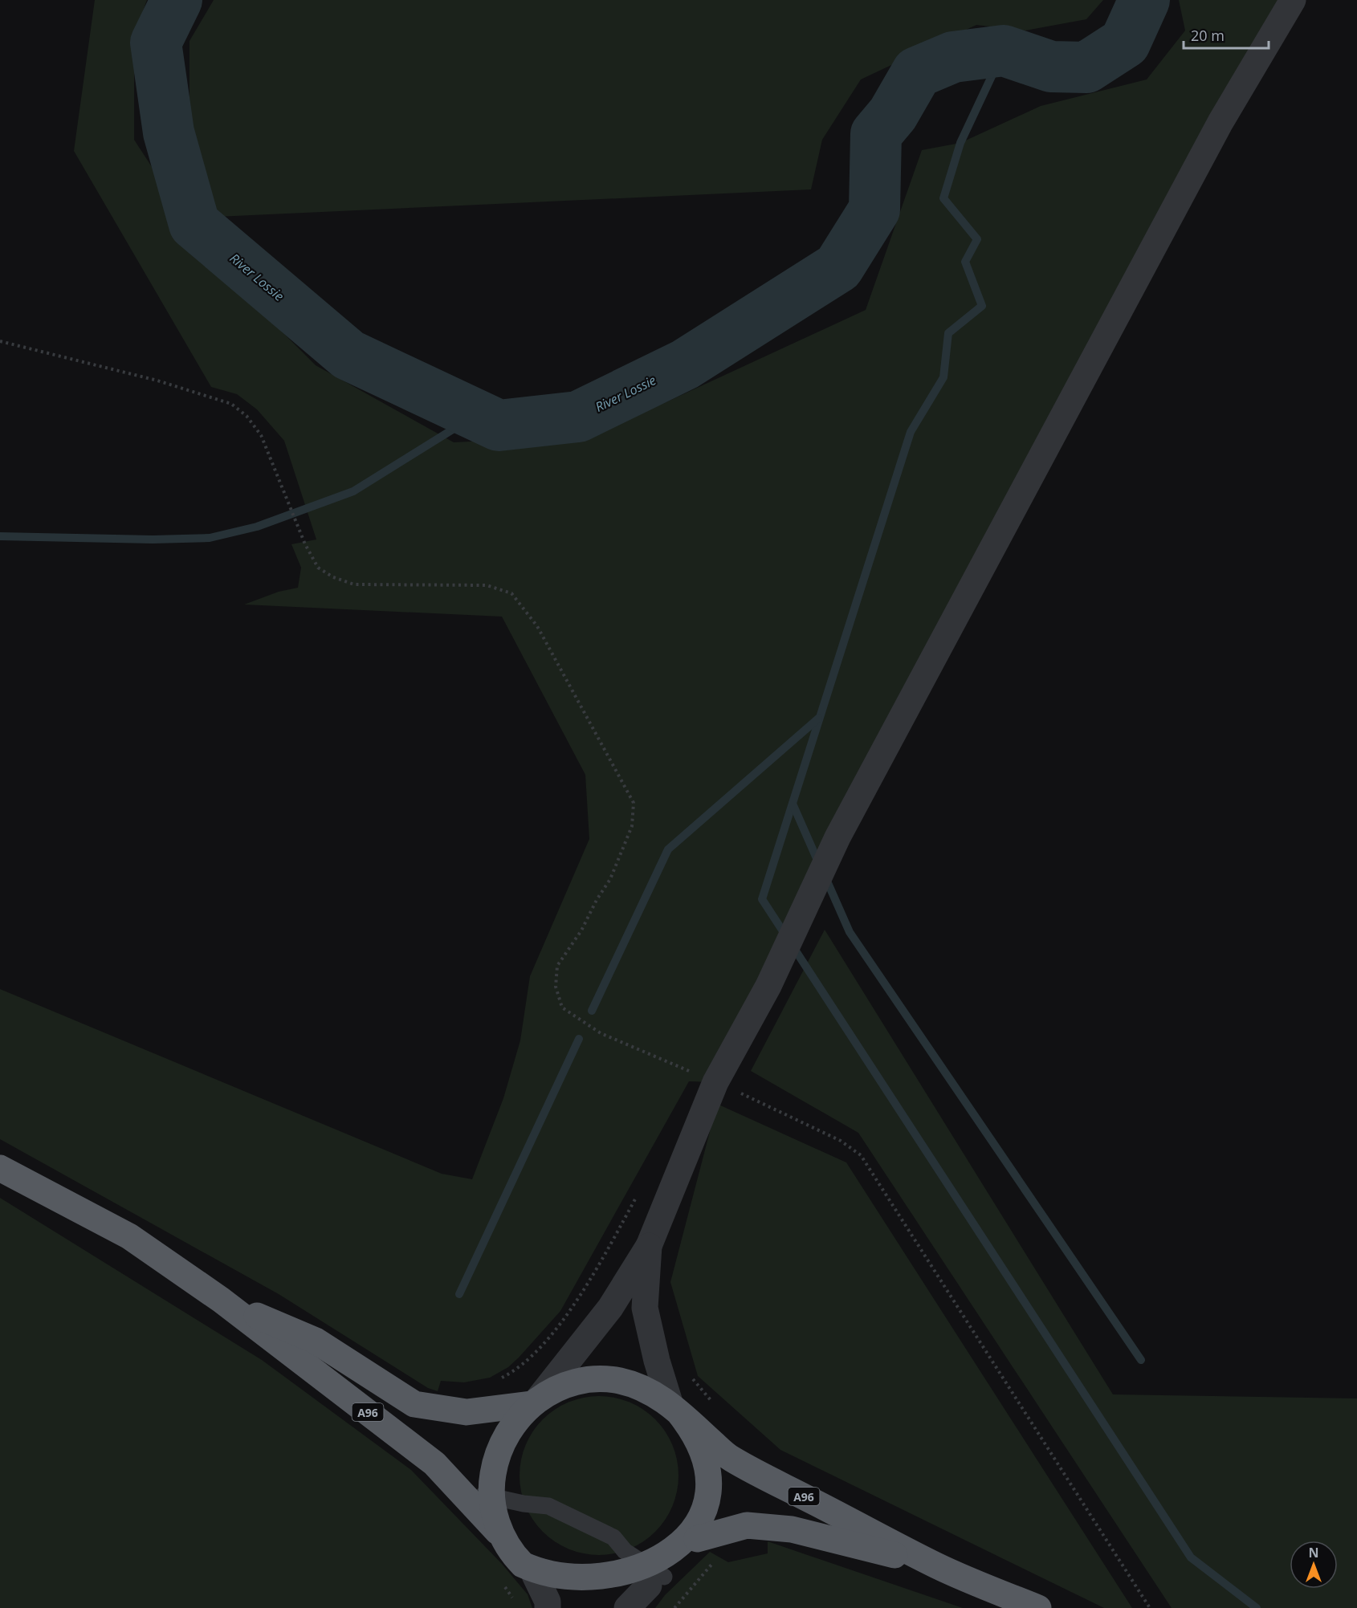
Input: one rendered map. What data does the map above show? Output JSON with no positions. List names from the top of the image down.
{
  "streets": {
    "highway": ["A96"]
  },
  "water": ["River Lossie"],
  "scale_bar": "20 m",
  "north": "top"
}
